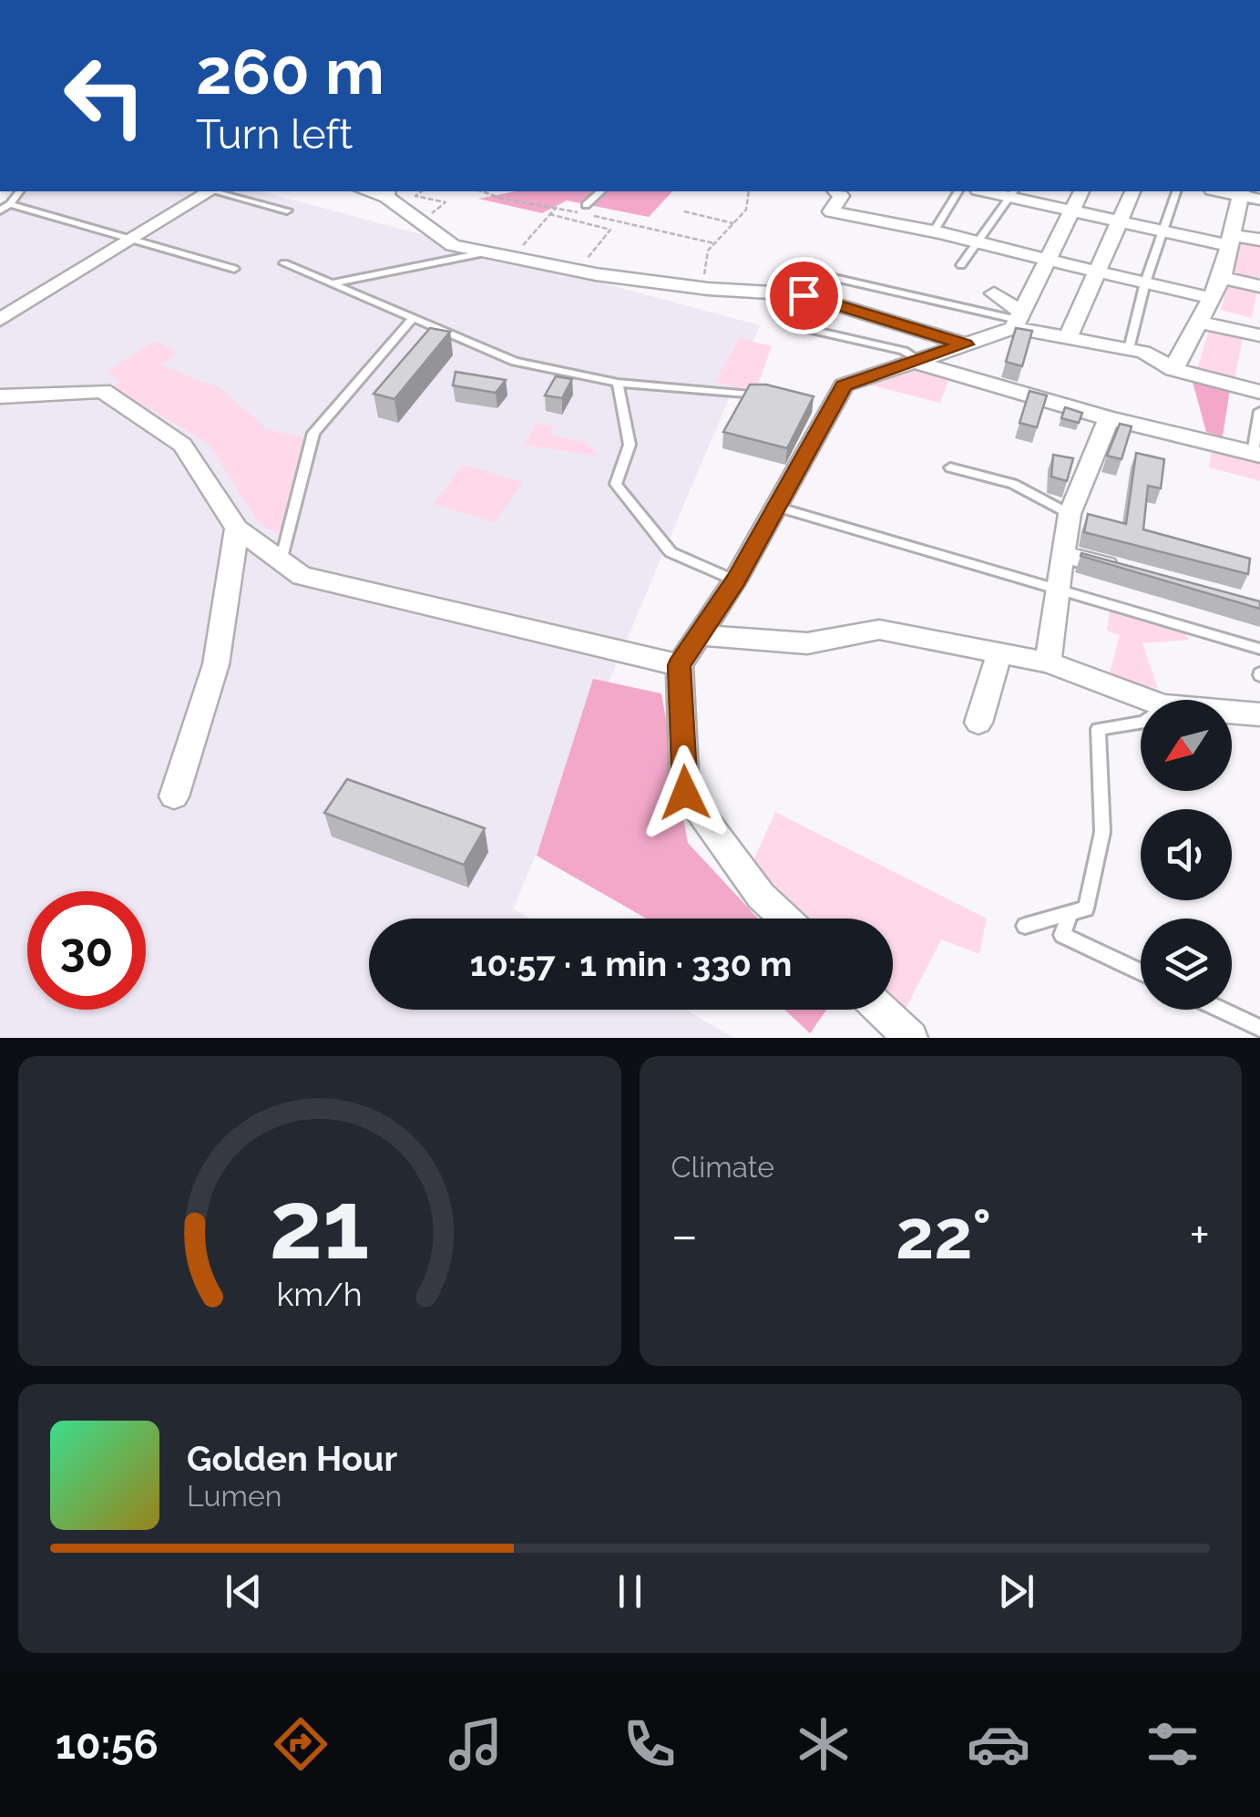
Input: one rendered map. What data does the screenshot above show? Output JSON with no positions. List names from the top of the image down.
{
  "north": "bottom left",
  "page": {
    "turn": ["260 m", "Turn left"],
    "limit": "30",
    "trip": "10:57 · 1 min · 330 m",
    "tile": "Climate",
    "heat": ["−", "22°", "+"],
    "song": ["Golden Hour", "Lumen"],
    "tabs": "10:56",
    "gauge": ["21", "km/h"]
  }
}
